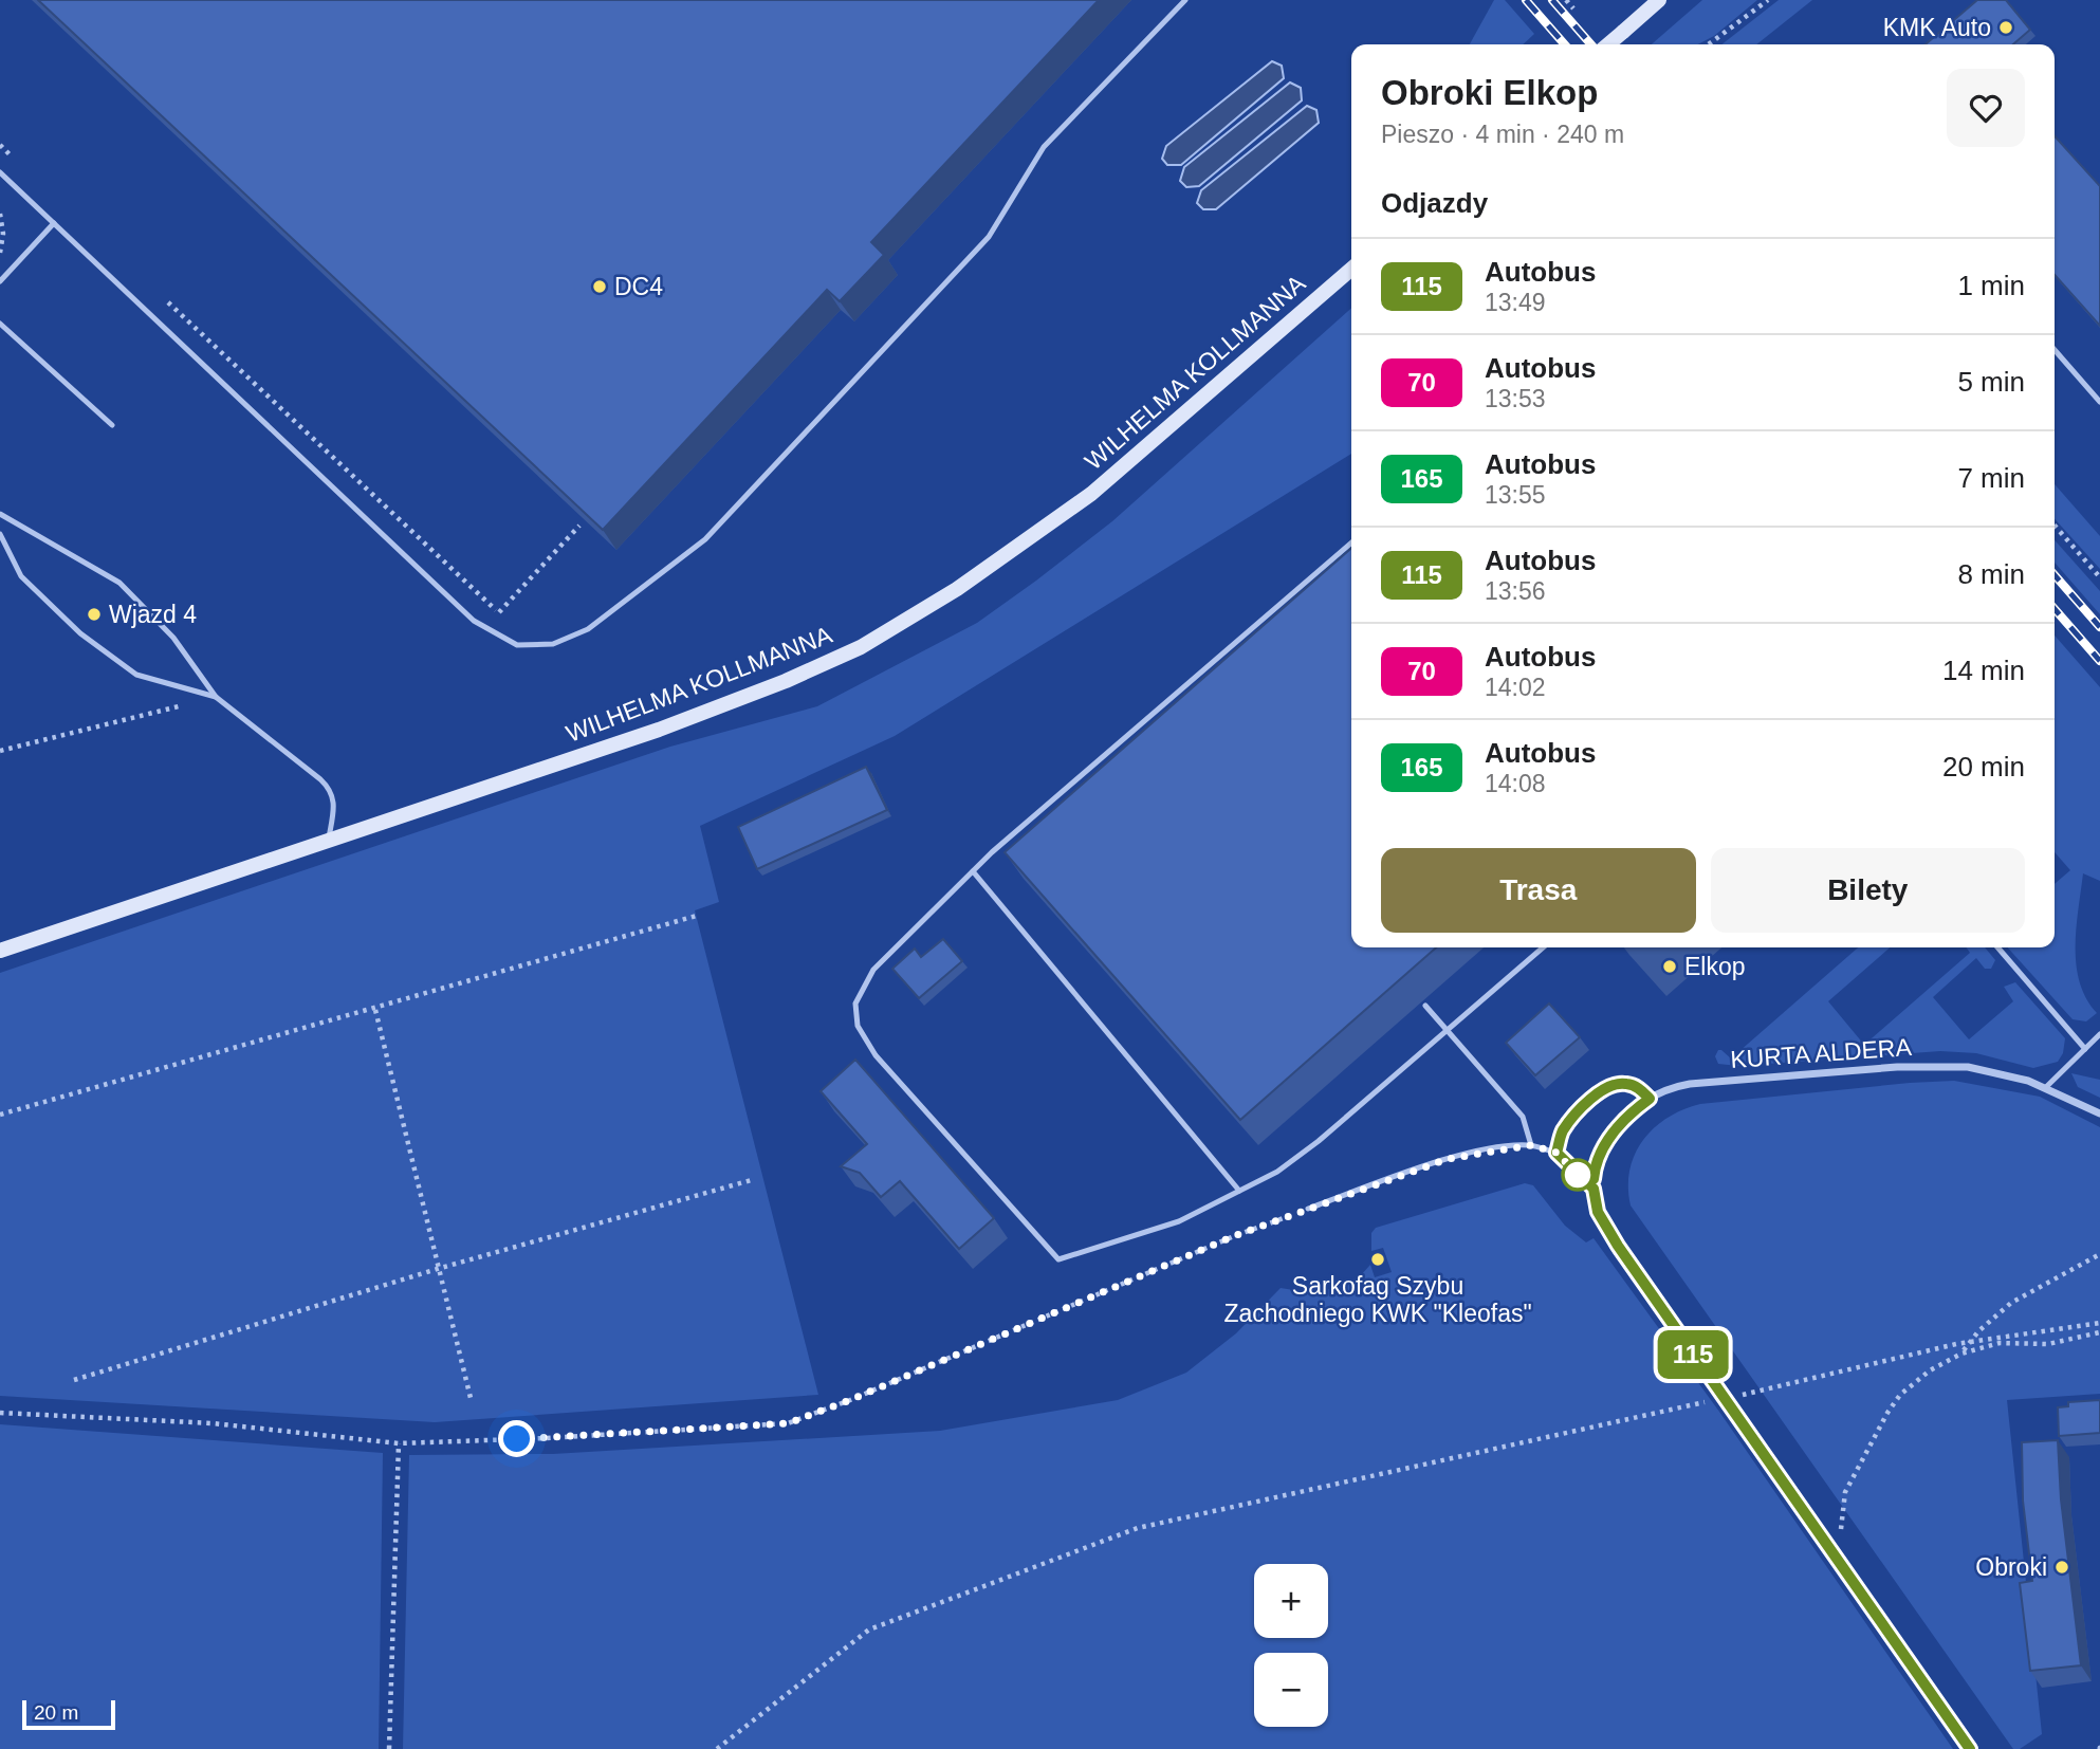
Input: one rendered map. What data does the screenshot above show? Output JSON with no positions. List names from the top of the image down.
{
  "streets": {
    "street": ["WILHELMA KOLLMANNA", "KURTA ALDERA"]
  },
  "places": [
    "KMK Auto",
    "DC4",
    "Wjazd 4",
    "Elkop",
    "Sarkofag Szybu Zachodniego KWK \"Kleofas\"",
    "Obroki"
  ],
  "lines": ["bus line 115"],
  "scale_bar": "20 m",
  "page": {
    "on_map": "115",
    "heading": [
      ["Obroki Elkop", "Pieszo · 4 min · 240 m"],
      "Odjazdy"
    ],
    "list": [
      {
        "mark": "115",
        "name": "Autobus",
        "note": "13:49",
        "value": "1 min"
      },
      {
        "mark": "70",
        "name": "Autobus",
        "note": "13:53",
        "value": "5 min"
      },
      {
        "mark": "165",
        "name": "Autobus",
        "note": "13:55",
        "value": "7 min"
      },
      {
        "mark": "115",
        "name": "Autobus",
        "note": "13:56",
        "value": "8 min"
      },
      {
        "mark": "70",
        "name": "Autobus",
        "note": "14:02",
        "value": "14 min"
      },
      {
        "mark": "165",
        "name": "Autobus",
        "note": "14:08",
        "value": "20 min"
      }
    ],
    "buttons": ["Trasa", "Bilety"],
    "map_buttons": ["+", "−"],
    "scale": "20 m"
  }
}
